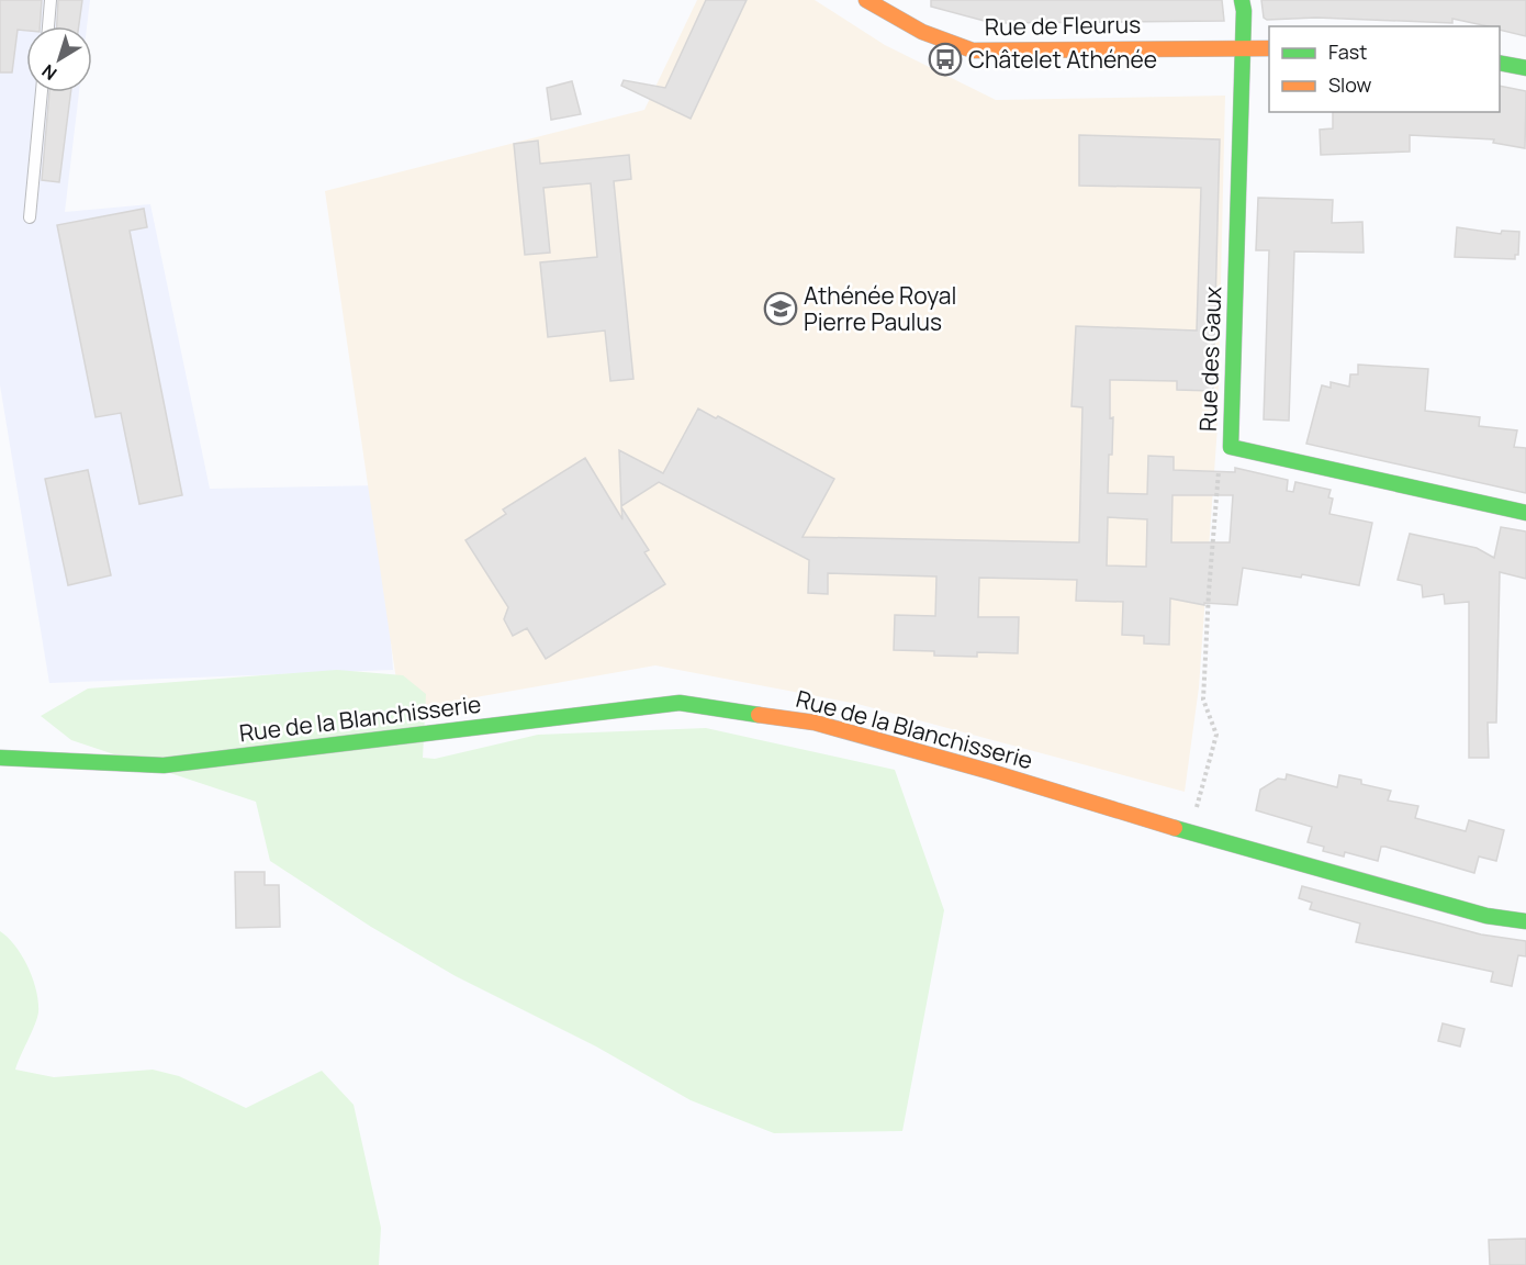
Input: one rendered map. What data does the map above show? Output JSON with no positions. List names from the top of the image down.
{
  "streets": {
    "street": ["Rue de Fleurus", "Rue des Gaux", "Rue de la Blanchisserie"]
  },
  "crossings": [
    ["Rue de Fleurus", "Rue des Gaux"]
  ],
  "places": {
    "bus stop": ["Châtelet Athénée"],
    "school or university": ["Athénée Royal Pierre Paulus"]
  },
  "legend": ["Fast", "Slow"],
  "north": "bottom left"
}
